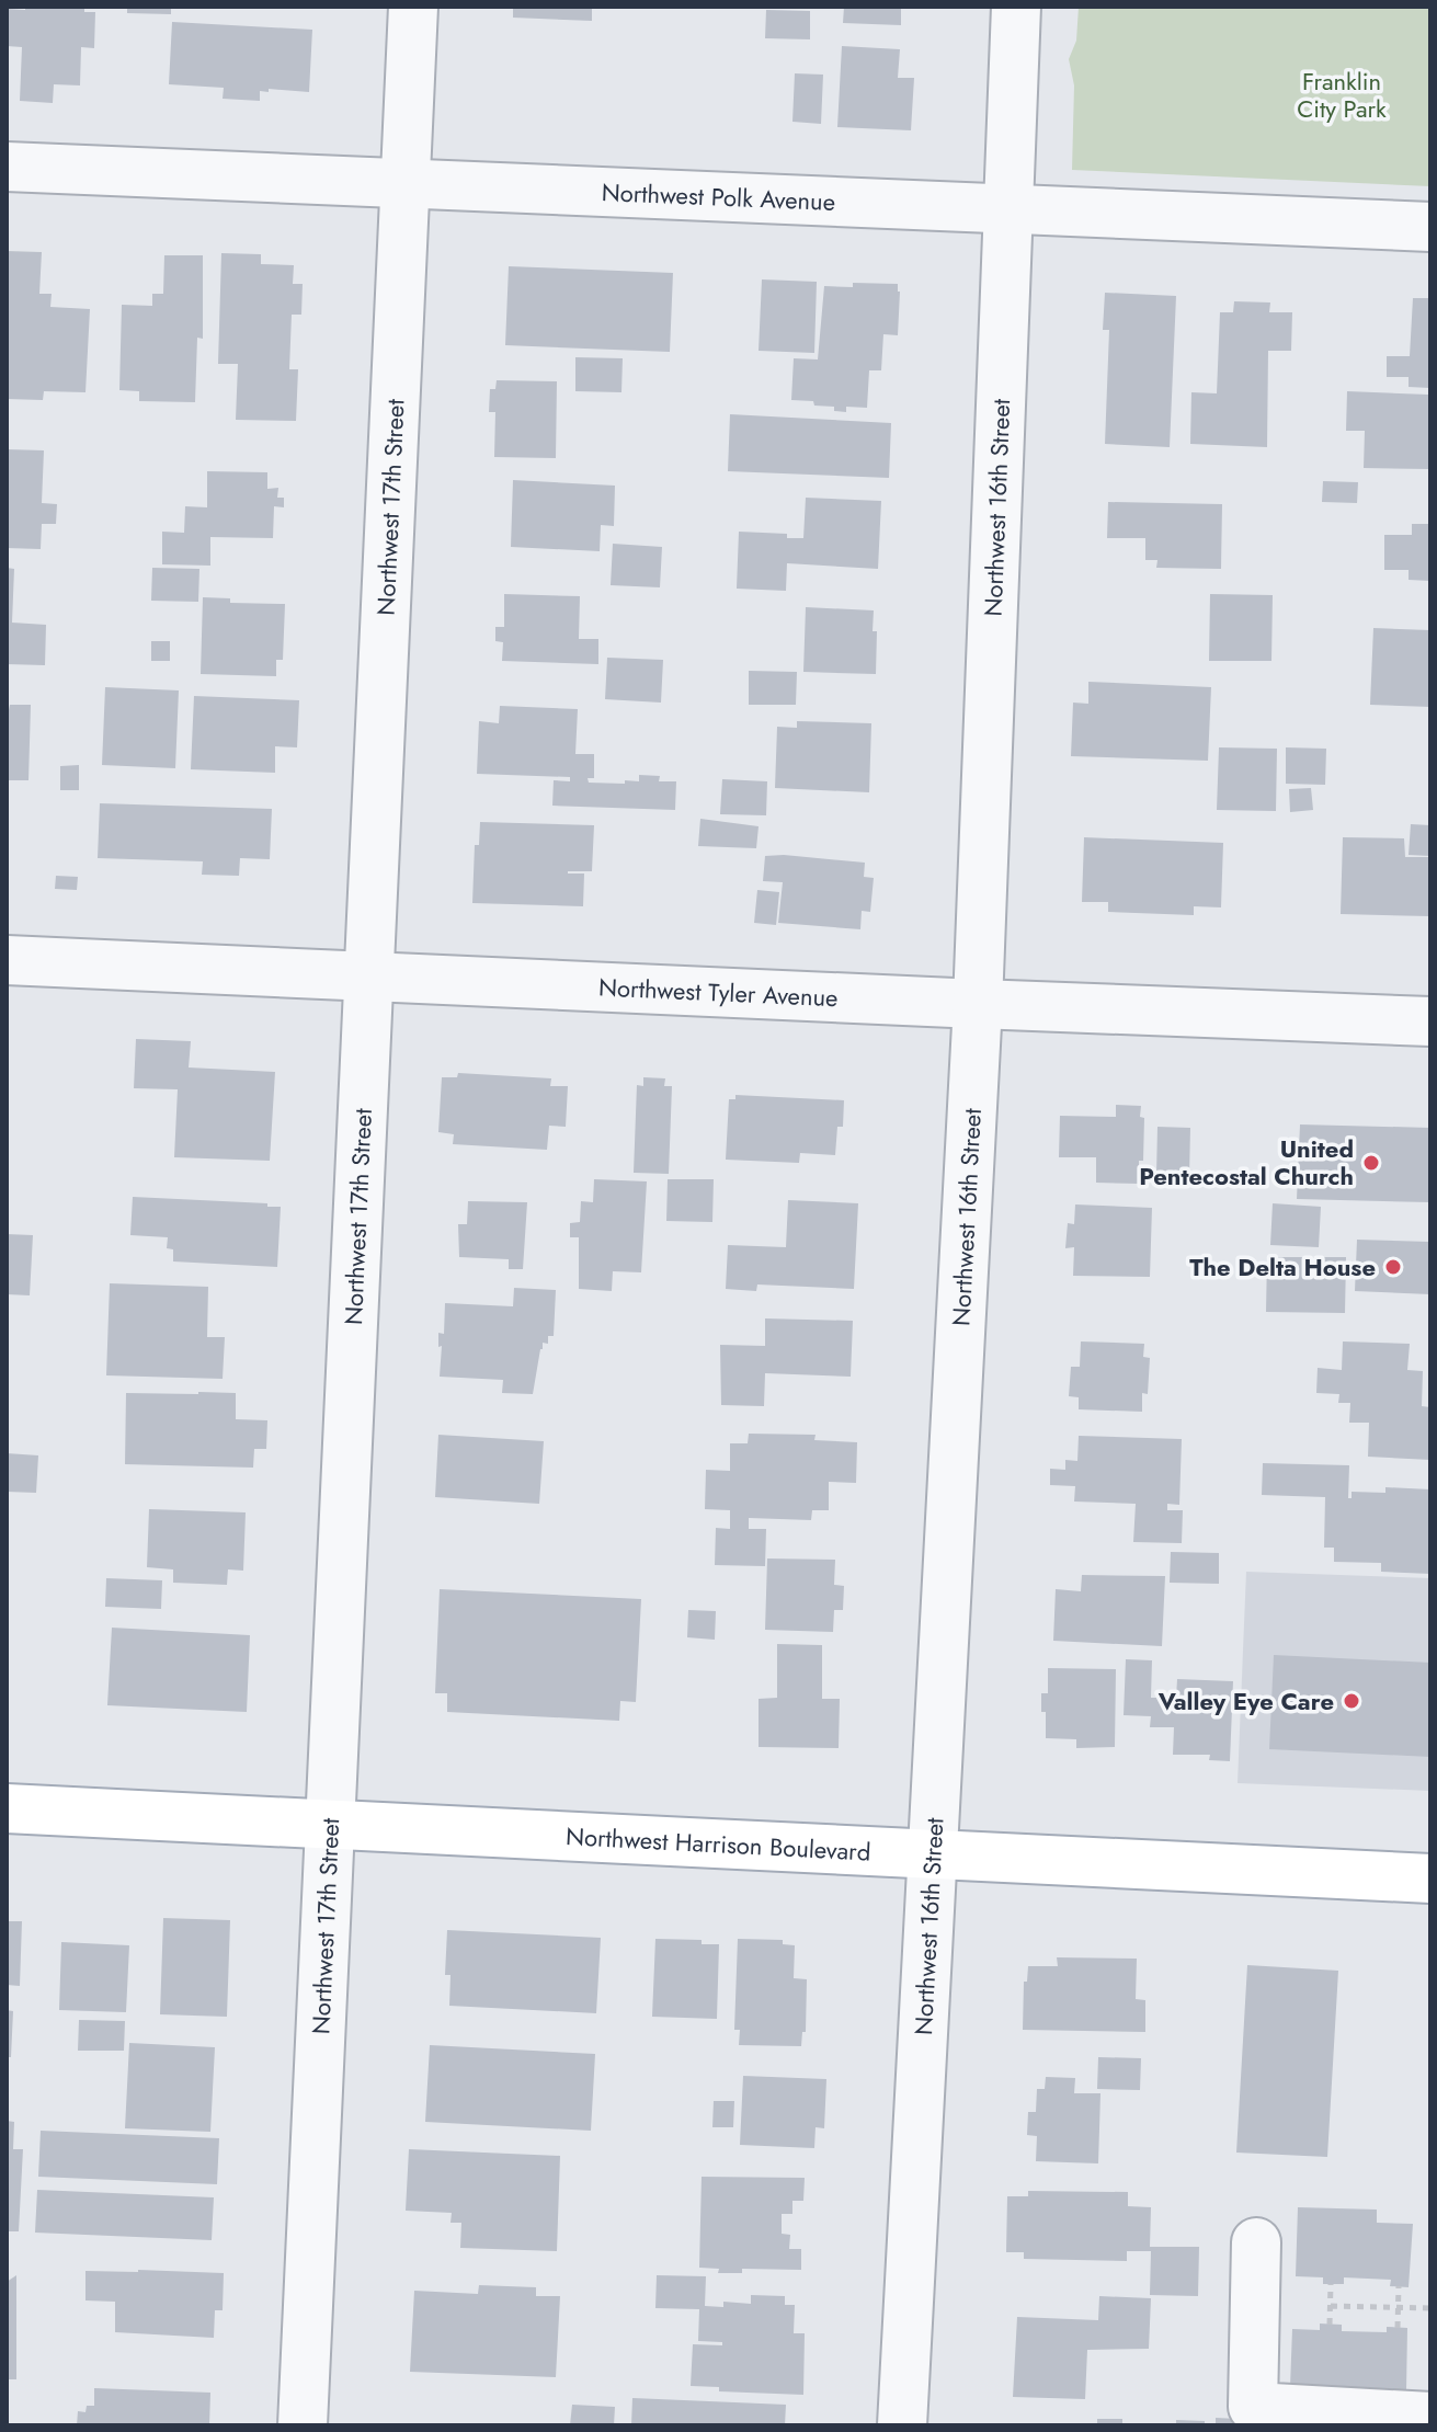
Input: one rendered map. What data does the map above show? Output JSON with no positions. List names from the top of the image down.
{
  "streets": {
    "main road": ["Northwest Harrison Boulevard"],
    "street": [
      "Northwest Polk Avenue",
      "Northwest 17th Street",
      "Northwest 16th Street",
      "Northwest Tyler Avenue"
    ]
  },
  "crossings": [
    ["Northwest Polk Avenue", "Northwest 17th Street"],
    ["Northwest Polk Avenue", "Northwest 16th Street"],
    ["Northwest 17th Street", "Northwest Tyler Avenue"],
    ["Northwest 17th Street", "Northwest Harrison Boulevard"],
    ["Northwest 16th Street", "Northwest Tyler Avenue"],
    ["Northwest 16th Street", "Northwest Harrison Boulevard"]
  ],
  "parks": ["Franklin City Park"],
  "places": ["United Pentecostal Church", "The Delta House", "Valley Eye Care"]
}
